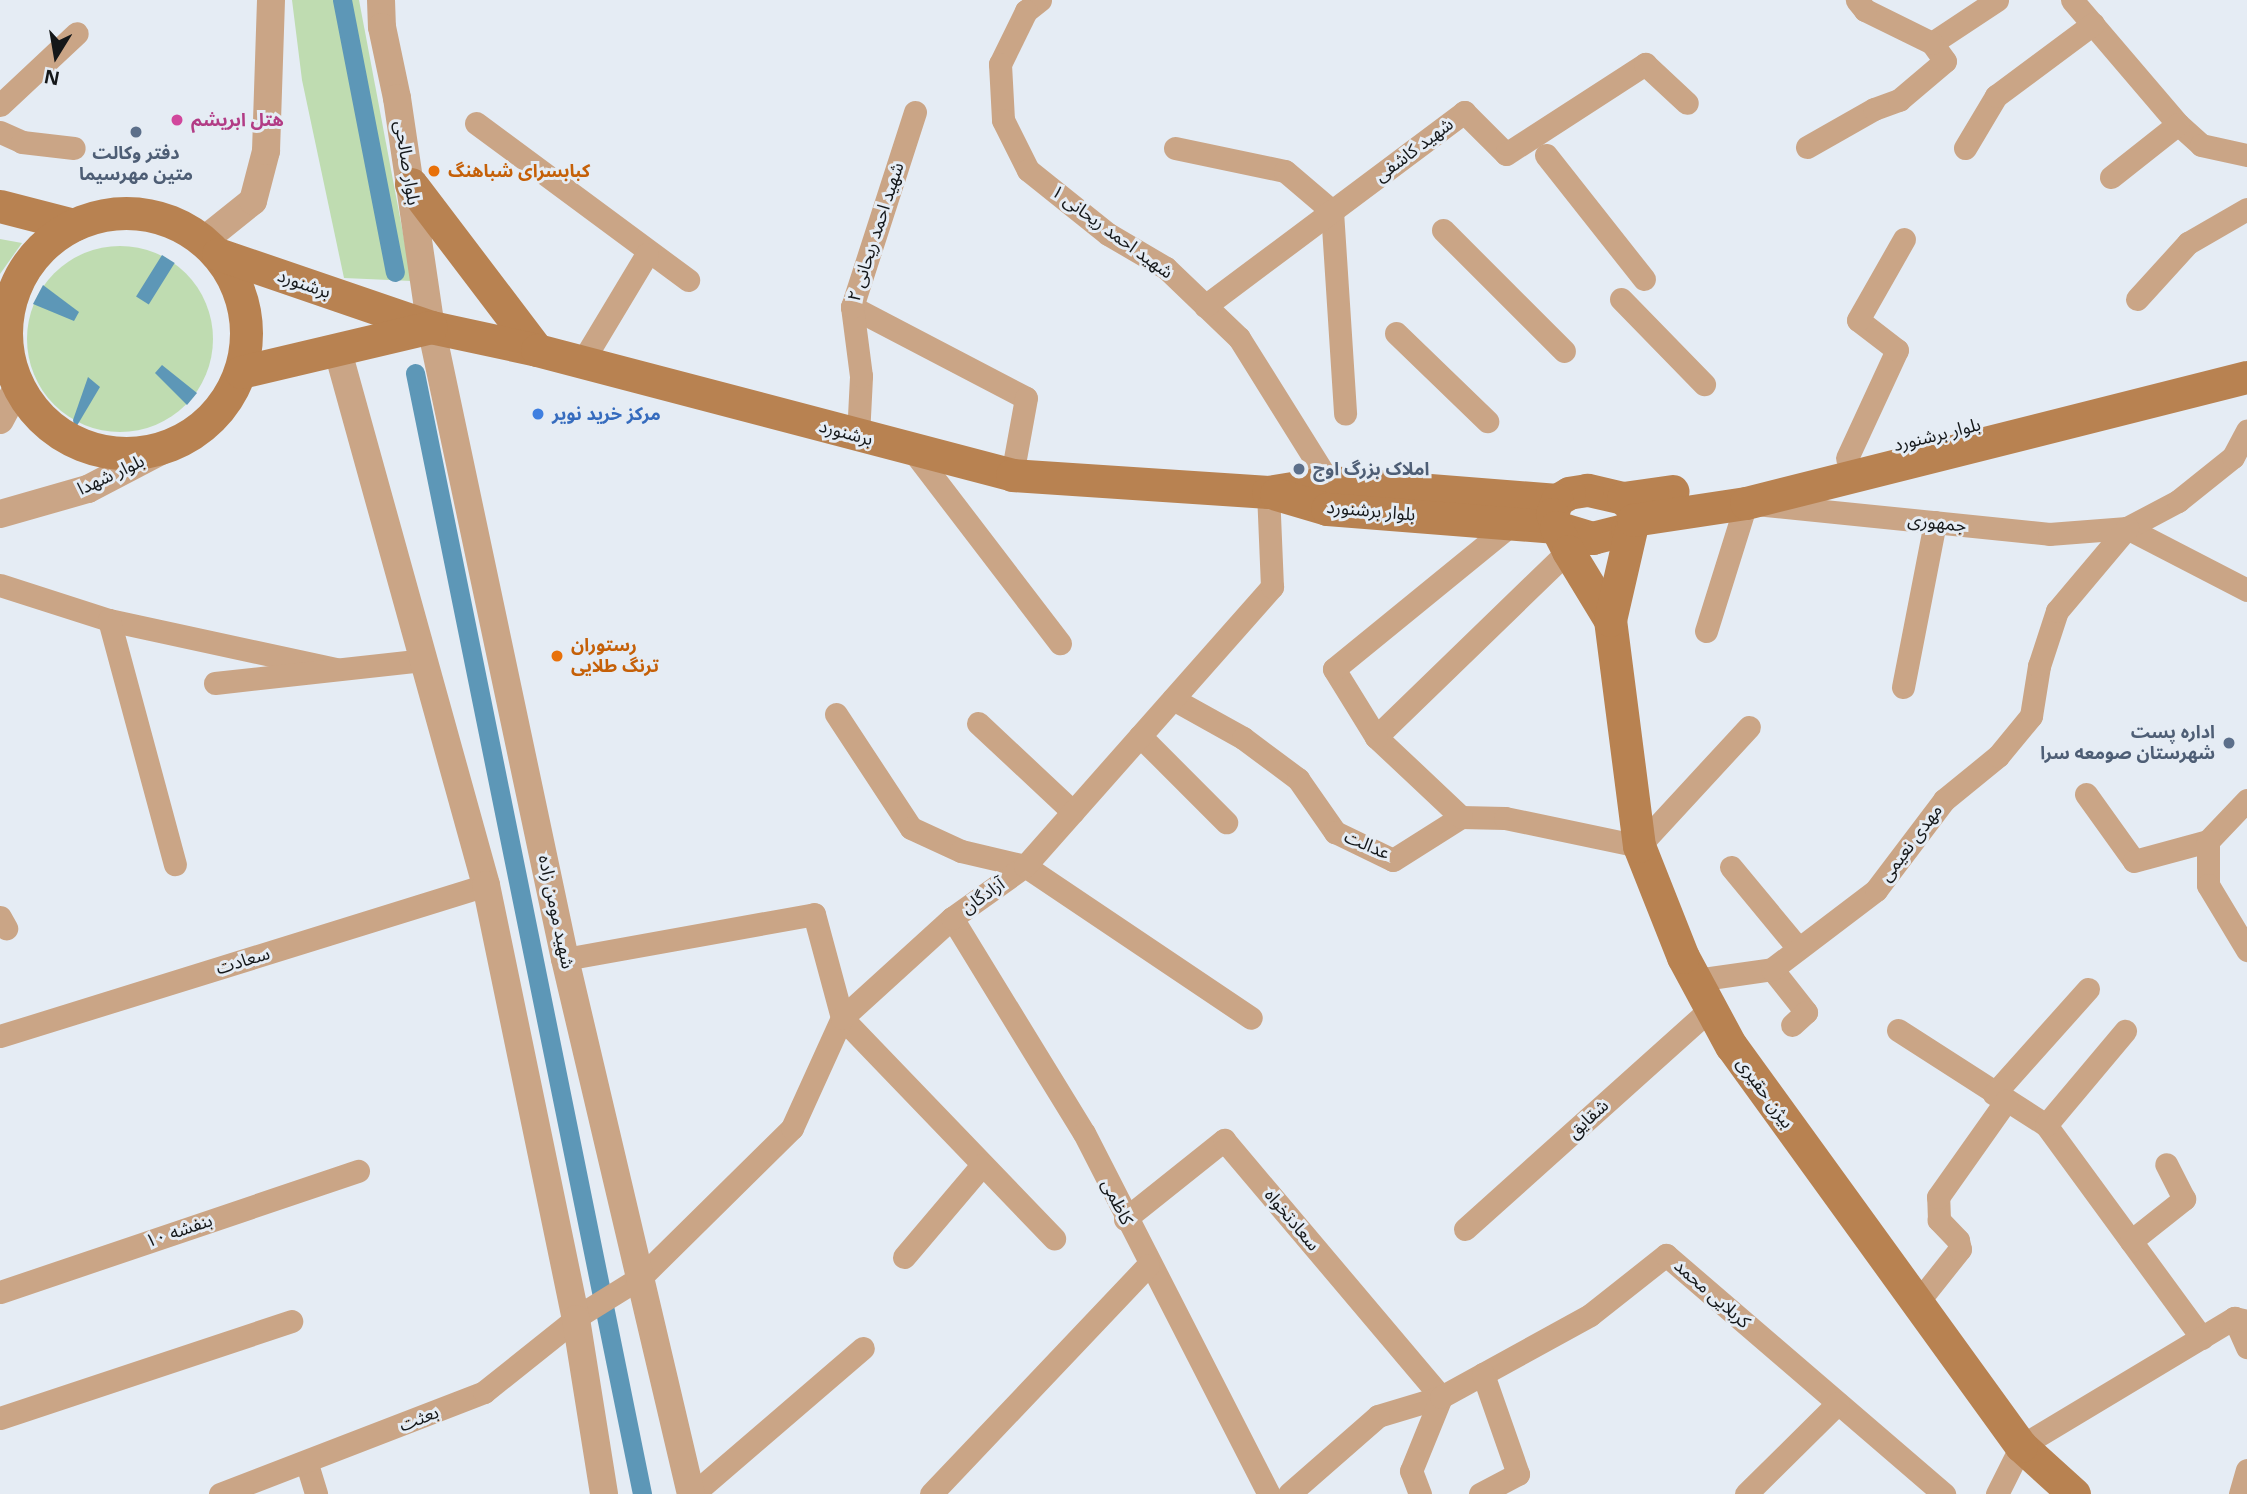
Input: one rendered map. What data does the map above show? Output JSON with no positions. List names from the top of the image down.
{
  "streets": {
    "main road": ["برشنورد", "بلوار برشنورد", "بیژن حقیری"],
    "street": [
      "شهید کاشفی",
      "بلوار صالحی",
      "شهید احمد ریحانی ۲",
      "شهید احمد ریحانی ۱",
      "بلوار شهدا",
      "جمهوری",
      "مهدی نعیمی",
      "عدالت",
      "آزادگان",
      "شهید مومن زاده",
      "سعادت",
      "شقایق",
      "کاظمی",
      "سعادتخواه",
      "بنفشه ۱۰",
      "کربلایی محمد",
      "بعثت"
    ]
  },
  "crossings": [
    ["شهید کاشفی", "شهید احمد ریحانی ۱"],
    ["بلوار صالحی", "برشنورد"],
    ["بلوار صالحی", "شهید مومن زاده"],
    ["شهید احمد ریحانی ۲", "برشنورد"],
    ["شهید احمد ریحانی ۱", "بلوار برشنورد"],
    ["برشنورد", "بلوار برشنورد"],
    ["برشنورد", "بلوار شهدا"],
    ["برشنورد", "آزادگان"],
    ["برشنورد", "شهید مومن زاده"],
    ["بلوار برشنورد", "جمهوری"],
    ["بلوار برشنورد", "آزادگان"],
    ["جمهوری", "مهدی نعیمی"],
    ["مهدی نعیمی", "بیژن حقیری"],
    ["عدالت", "آزادگان"],
    ["آزادگان", "شهید مومن زاده"],
    ["آزادگان", "کاظمی"],
    ["آزادگان", "بعثت"],
    ["شهید مومن زاده", "بعثت"],
    ["بیژن حقیری", "شقایق"],
    ["کاظمی", "سعادتخواه"],
    ["سعادتخواه", "کربلایی محمد"]
  ],
  "places": [
    "هتل ابریشم",
    "دفتر وکالت متین مهرسیما",
    "کبابسرای شباهنگ",
    "مرکز خرید نویر",
    "املاک بزرگ اوج",
    "رستوران ترنگ طلایی",
    "اداره پست شهرستان صومعه سرا"
  ],
  "north": "bottom"
}
